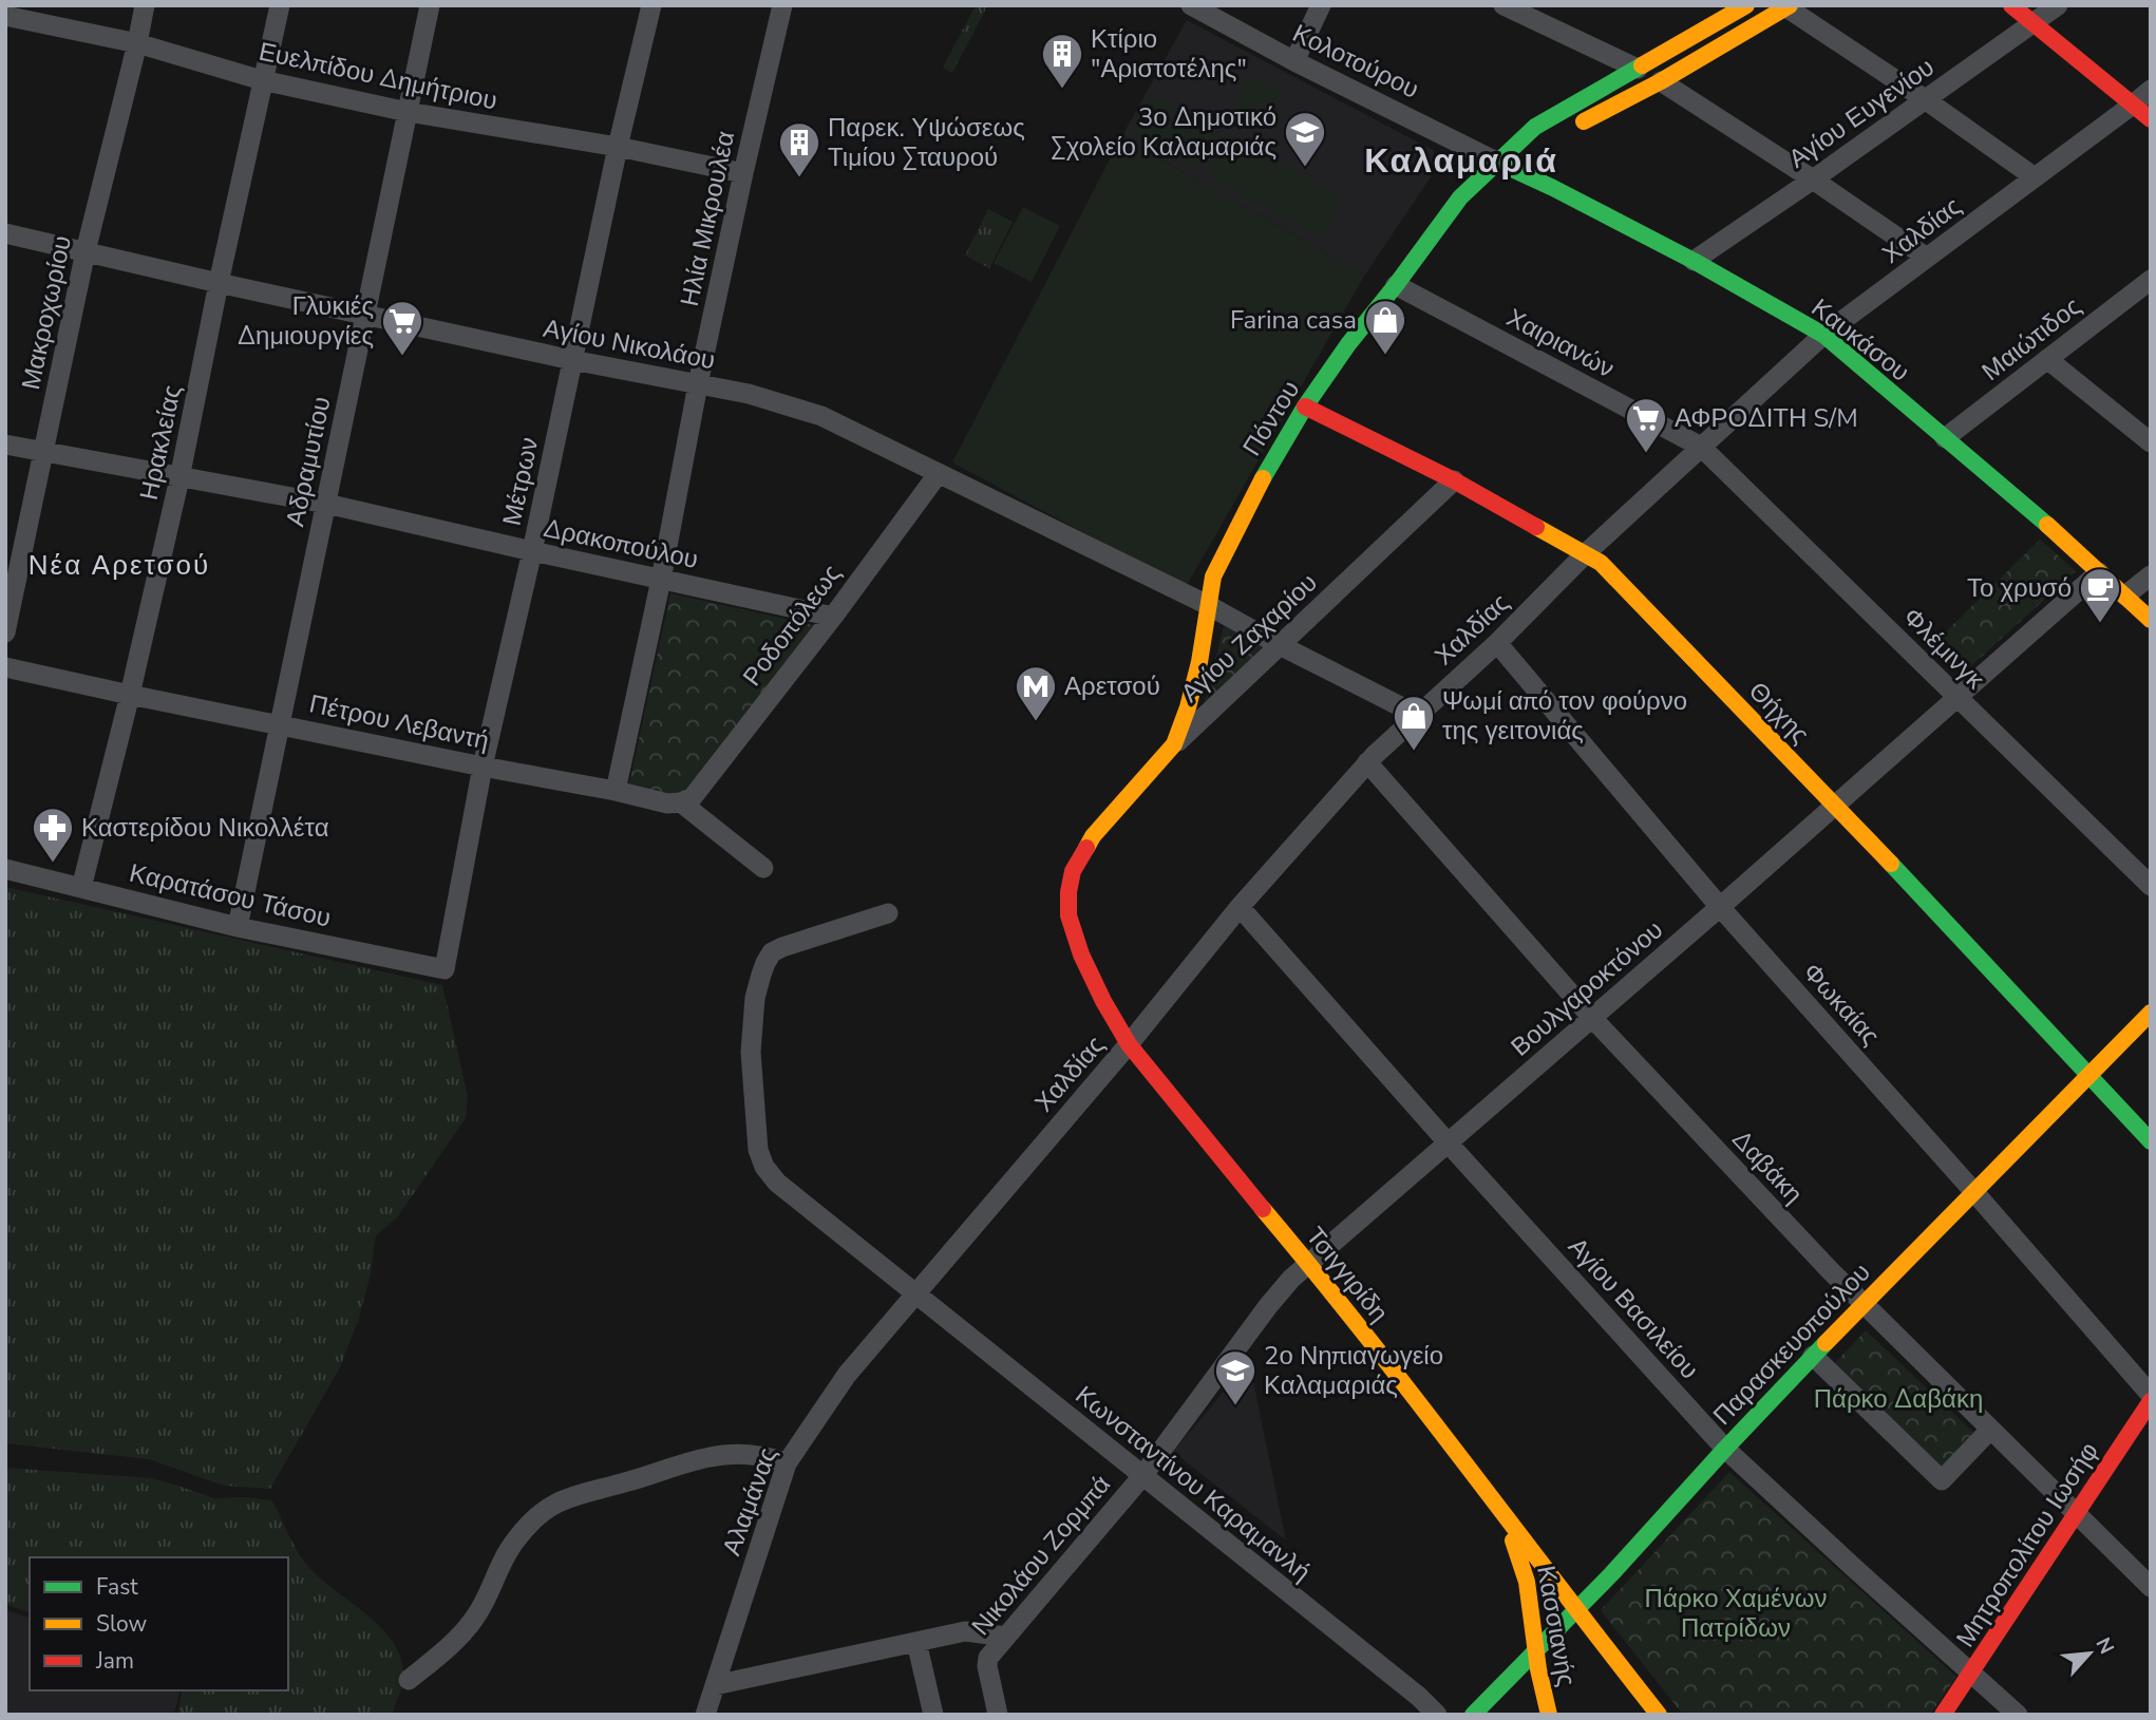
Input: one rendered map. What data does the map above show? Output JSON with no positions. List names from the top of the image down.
{
  "streets": {
    "main road": [
      "Καυκάσου",
      "Πόντου",
      "Αγίου Ζαχαρίου",
      "Θήχης",
      "Τσιγγιρίδη",
      "Παρασκευοπούλου",
      "Μητροπολίτου Ιωσήφ",
      "Κασσιανής"
    ],
    "street": [
      "Κολοτούρου",
      "Ευελπίδου Δημήτριου",
      "Αγίου Ευγενίου",
      "Ηλία Μικρουλέα",
      "Χαλδίας",
      "Μακροχωρίου",
      "Μαιώτιδος",
      "Χαιριανών",
      "Αγίου Νικολάου",
      "Ηρακλείας",
      "Αδραμυτίου",
      "Μέτρων",
      "Δρακοπούλου",
      "Ροδοπόλεως",
      "Φλέμινγκ",
      "Πέτρου Λεβαντή",
      "Καρατάσου Τάσου",
      "Βουλγαροκτόνου",
      "Φωκαίας",
      "Δαβάκη",
      "Αγίου Βασιλείου",
      "Κωνσταντίνου Καραμανλή",
      "Αλαμάνας",
      "Νικολάου Ζορμπά"
    ]
  },
  "crossings": [
    ["Κολοτούρου", "Καυκάσου"],
    ["Κολοτούρου", "Πόντου"],
    ["Ευελπίδου Δημήτριου", "Ηλία Μικρουλέα"],
    ["Ευελπίδου Δημήτριου", "Μακροχωρίου"],
    ["Ευελπίδου Δημήτριου", "Ηρακλείας"],
    ["Ευελπίδου Δημήτριου", "Αδραμυτίου"],
    ["Ευελπίδου Δημήτριου", "Μέτρων"],
    ["Αγίου Ευγενίου", "Καυκάσου"],
    ["Ηλία Μικρουλέα", "Αγίου Νικολάου"],
    ["Ηλία Μικρουλέα", "Δρακοπούλου"],
    ["Ηλία Μικρουλέα", "Πέτρου Λεβαντή"],
    ["Χαλδίας", "Καυκάσου"],
    ["Χαλδίας", "Χαιριανών"],
    ["Χαλδίας", "Αγίου Νικολάου"],
    ["Χαλδίας", "Αγίου Ζαχαρίου"],
    ["Χαλδίας", "Φλέμινγκ"],
    ["Χαλδίας", "Θήχης"],
    ["Χαλδίας", "Φωκαίας"],
    ["Χαλδίας", "Δαβάκη"],
    ["Χαλδίας", "Τσιγγιρίδη"],
    ["Χαλδίας", "Αγίου Βασιλείου"],
    ["Χαλδίας", "Κωνσταντίνου Καραμανλή"],
    ["Χαλδίας", "Αλαμάνας"],
    ["Μακροχωρίου", "Αγίου Νικολάου"],
    ["Μακροχωρίου", "Δρακοπούλου"],
    ["Μαιώτιδος", "Καυκάσου"],
    ["Καυκάσου", "Πόντου"],
    ["Καυκάσου", "Βουλγαροκτόνου"],
    ["Χαιριανών", "Πόντου"],
    ["Χαιριανών", "Φλέμινγκ"],
    ["Αγίου Νικολάου", "Πόντου"],
    ["Αγίου Νικολάου", "Ηρακλείας"],
    ["Αγίου Νικολάου", "Αδραμυτίου"],
    ["Αγίου Νικολάου", "Μέτρων"],
    ["Αγίου Νικολάου", "Ροδοπόλεως"],
    ["Αγίου Νικολάου", "Αγίου Ζαχαρίου"],
    ["Πόντου", "Αγίου Ζαχαρίου"],
    ["Πόντου", "Θήχης"],
    ["Ηρακλείας", "Δρακοπούλου"],
    ["Ηρακλείας", "Πέτρου Λεβαντή"],
    ["Ηρακλείας", "Καρατάσου Τάσου"],
    ["Αδραμυτίου", "Δρακοπούλου"],
    ["Αδραμυτίου", "Πέτρου Λεβαντή"],
    ["Αδραμυτίου", "Καρατάσου Τάσου"],
    ["Μέτρων", "Δρακοπούλου"],
    ["Μέτρων", "Πέτρου Λεβαντή"],
    ["Μέτρων", "Καρατάσου Τάσου"],
    ["Δρακοπούλου", "Ροδοπόλεως"],
    ["Ροδοπόλεως", "Πέτρου Λεβαντή"],
    ["Αγίου Ζαχαρίου", "Θήχης"],
    ["Αγίου Ζαχαρίου", "Τσιγγιρίδη"],
    ["Φλέμινγκ", "Βουλγαροκτόνου"],
    ["Θήχης", "Βουλγαροκτόνου"],
    ["Θήχης", "Παρασκευοπούλου"],
    ["Βουλγαροκτόνου", "Φωκαίας"],
    ["Βουλγαροκτόνου", "Δαβάκη"],
    ["Βουλγαροκτόνου", "Τσιγγιρίδη"],
    ["Βουλγαροκτόνου", "Αγίου Βασιλείου"],
    ["Βουλγαροκτόνου", "Κωνσταντίνου Καραμανλή"],
    ["Βουλγαροκτόνου", "Νικολάου Ζορμπά"],
    ["Φωκαίας", "Παρασκευοπούλου"],
    ["Φωκαίας", "Μητροπολίτου Ιωσήφ"],
    ["Δαβάκη", "Παρασκευοπούλου"],
    ["Δαβάκη", "Μητροπολίτου Ιωσήφ"],
    ["Τσιγγιρίδη", "Παρασκευοπούλου"],
    ["Τσιγγιρίδη", "Κασσιανής"],
    ["Αγίου Βασιλείου", "Παρασκευοπούλου"],
    ["Αγίου Βασιλείου", "Μητροπολίτου Ιωσήφ"],
    ["Παρασκευοπούλου", "Κασσιανής"],
    ["Κωνσταντίνου Καραμανλή", "Αλαμάνας"],
    ["Κωνσταντίνου Καραμανλή", "Νικολάου Ζορμπά"]
  ],
  "districts": ["Καλαμαριά", "Νέα Αρετσού"],
  "parks": ["Πάρκο Δαβάκη", "Πάρκο Χαμένων Πατρίδων"],
  "places": {
    "building": ["Κτίριο \"Αριστοτέλης\"", "Παρεκ. Υψώσεως Τιμίου Σταυρού"],
    "school or university": ["3ο Δημοτικό Σχολείο Καλαμαριάς", "2ο Νηπιαγωγείο Καλαμαριάς"],
    "shop": ["Farina casa", "Ψωμί από τον φούρνο της γειτονιάς"],
    "supermarket": ["Γλυκιές Δημιουργίες", "ΑΦΡΟΔΙΤΗ S/M"],
    "cafe": ["Το χρυσό"],
    "metro station": ["Αρετσού"],
    "pharmacy": ["Καστερίδου Νικολλέτα"]
  },
  "legend": ["Fast", "Slow", "Jam"],
  "north": "top right"
}
